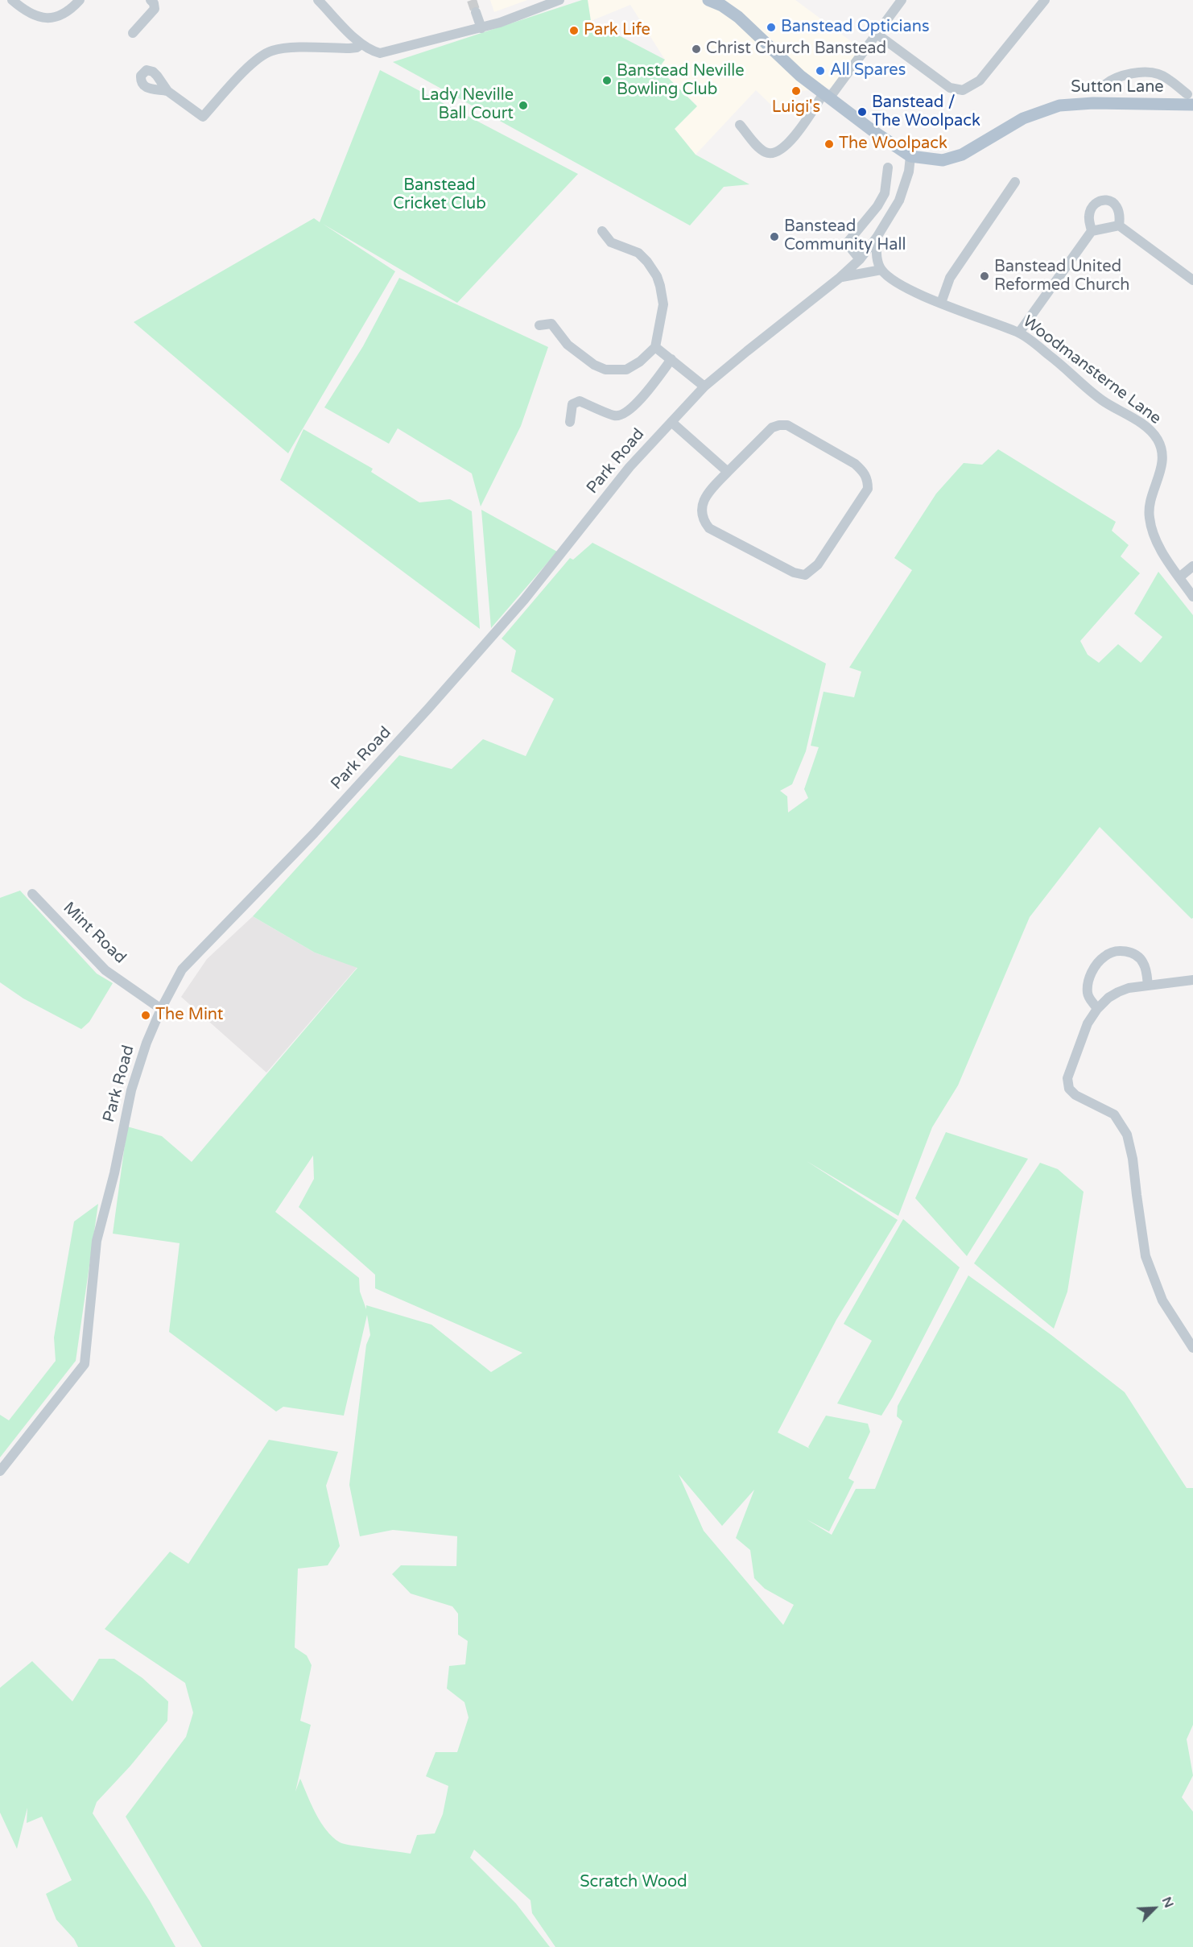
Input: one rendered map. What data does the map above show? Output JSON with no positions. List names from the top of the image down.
{
  "streets": {
    "main road": ["Sutton Lane"],
    "street": ["Woodmansterne Lane", "Park Road", "Mint Road"]
  },
  "crossings": [
    ["Sutton Lane", "Park Road"],
    ["Park Road", "Mint Road"]
  ],
  "parks": ["Banstead Cricket Club", "Scratch Wood"],
  "places": [
    "Banstead Opticians",
    "Park Life",
    "Christ Church Banstead",
    "All Spares",
    "Banstead Neville Bowling Club",
    "Luigi's",
    "Lady Neville Ball Court",
    "Banstead / The Woolpack",
    "The Woolpack",
    "Banstead Community Hall",
    "Banstead United Reformed Church",
    "The Mint"
  ],
  "north": "top right"
}
